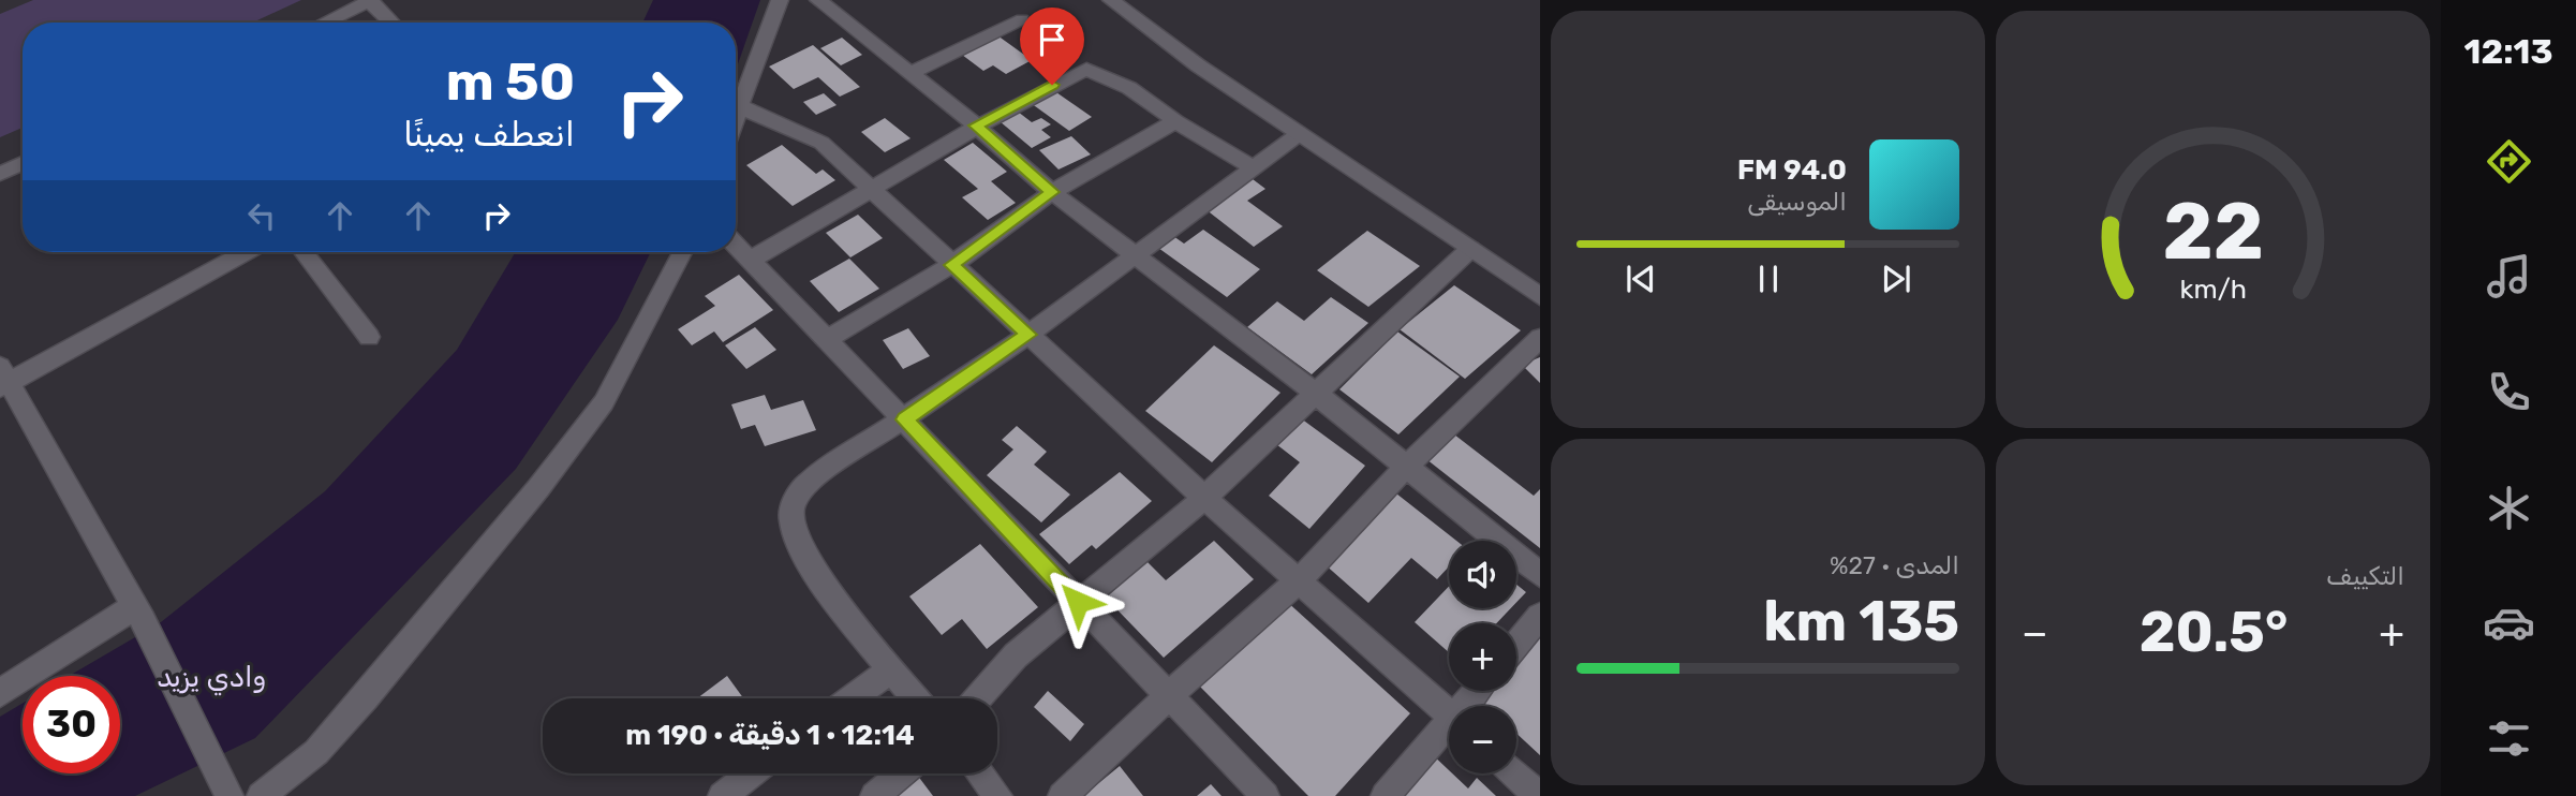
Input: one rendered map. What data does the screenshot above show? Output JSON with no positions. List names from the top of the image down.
{
  "water": ["وادي يزيد"],
  "page": {
    "tabs": "12:13",
    "turn": ["50 m", "انعطف يمينًا"],
    "song": ["94.0 FM", "الموسيقى"],
    "tile": [
      "التكييف",
      ["المدى · 27%", "135 km"]
    ],
    "map_buttons": ["+", "−"],
    "heat": ["−", "20.5°", "+"],
    "limit": "30",
    "trip": "12:14 · 1 دقيقة · 190 m",
    "gauge": ["22", "km/h"]
  }
}
